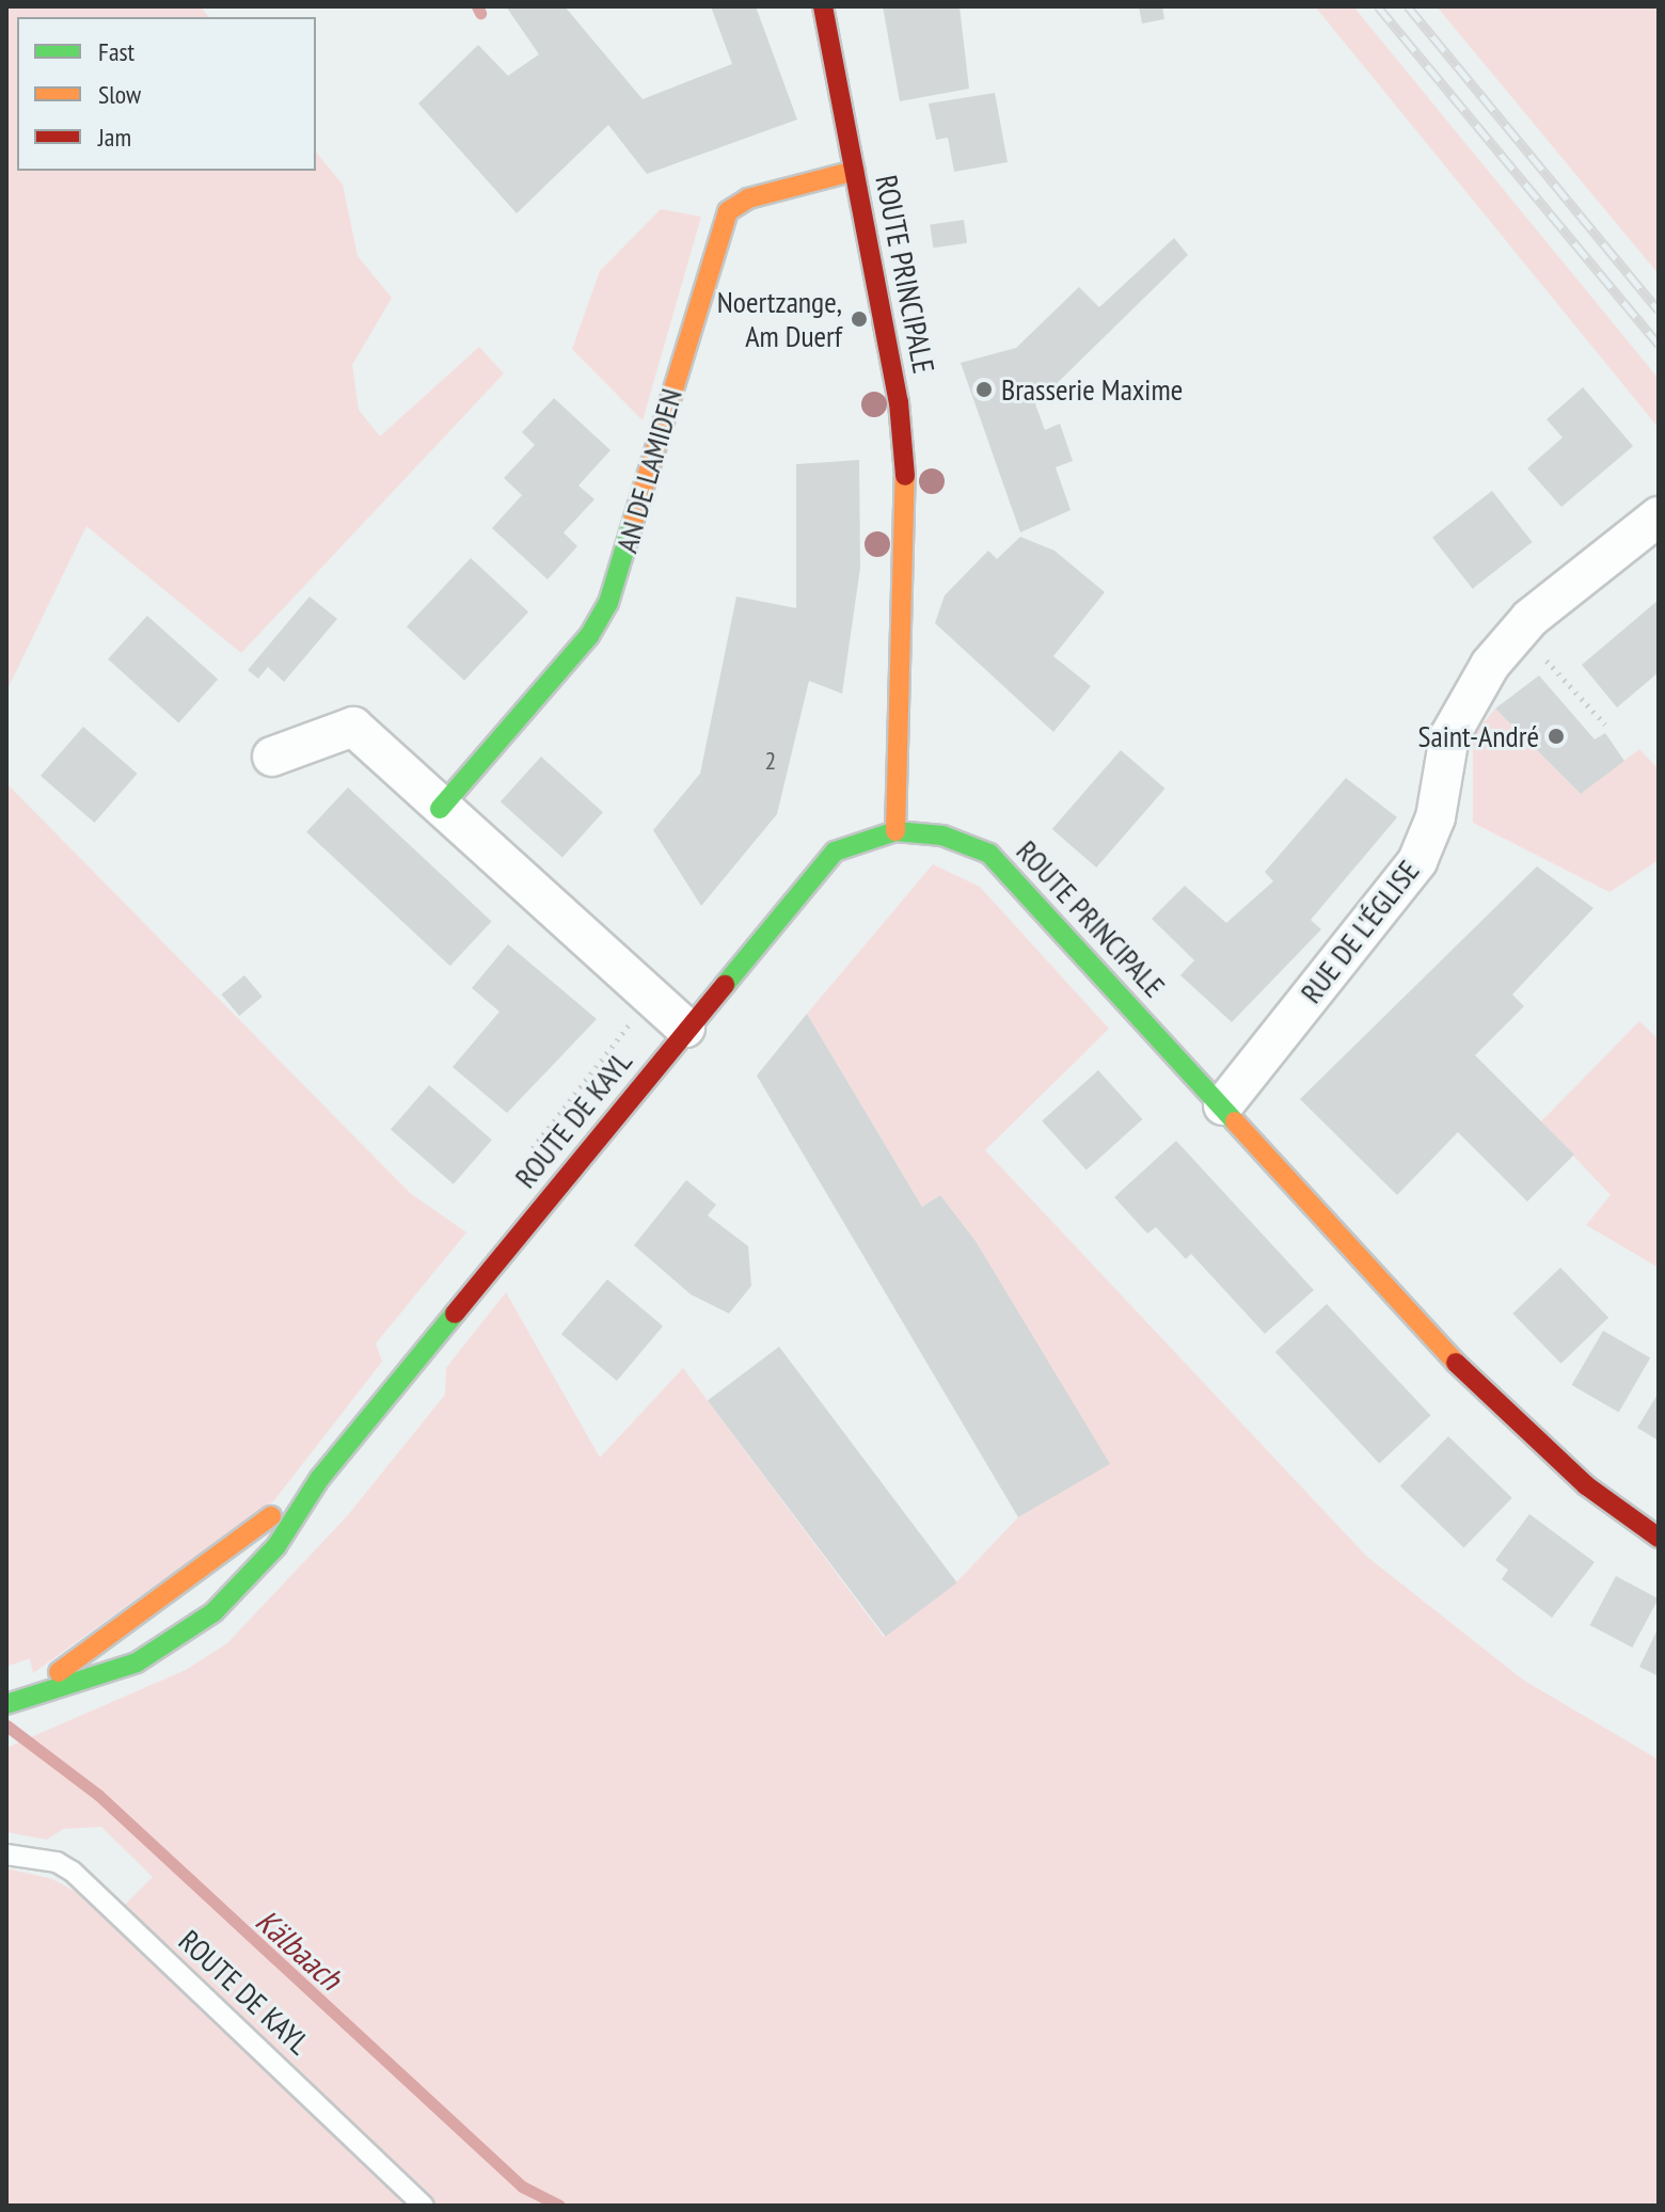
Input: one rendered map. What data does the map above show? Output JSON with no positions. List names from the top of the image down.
{
  "streets": {
    "main road": ["ROUTE PRINCIPALE", "AN DE LAMIDEN", "ROUTE DE KAYL"],
    "street": ["RUE DE L'ÉGLISE"]
  },
  "crossings": [
    ["ROUTE PRINCIPALE", "AN DE LAMIDEN"],
    ["ROUTE PRINCIPALE", "RUE DE L'ÉGLISE"],
    ["ROUTE PRINCIPALE", "ROUTE DE KAYL"]
  ],
  "water": ["Kälbaach"],
  "places": ["Noertzange, Am Duerf", "Brasserie Maxime", "Saint-André"],
  "house_numbers": ["2"],
  "legend": ["Fast", "Slow", "Jam"]
}
